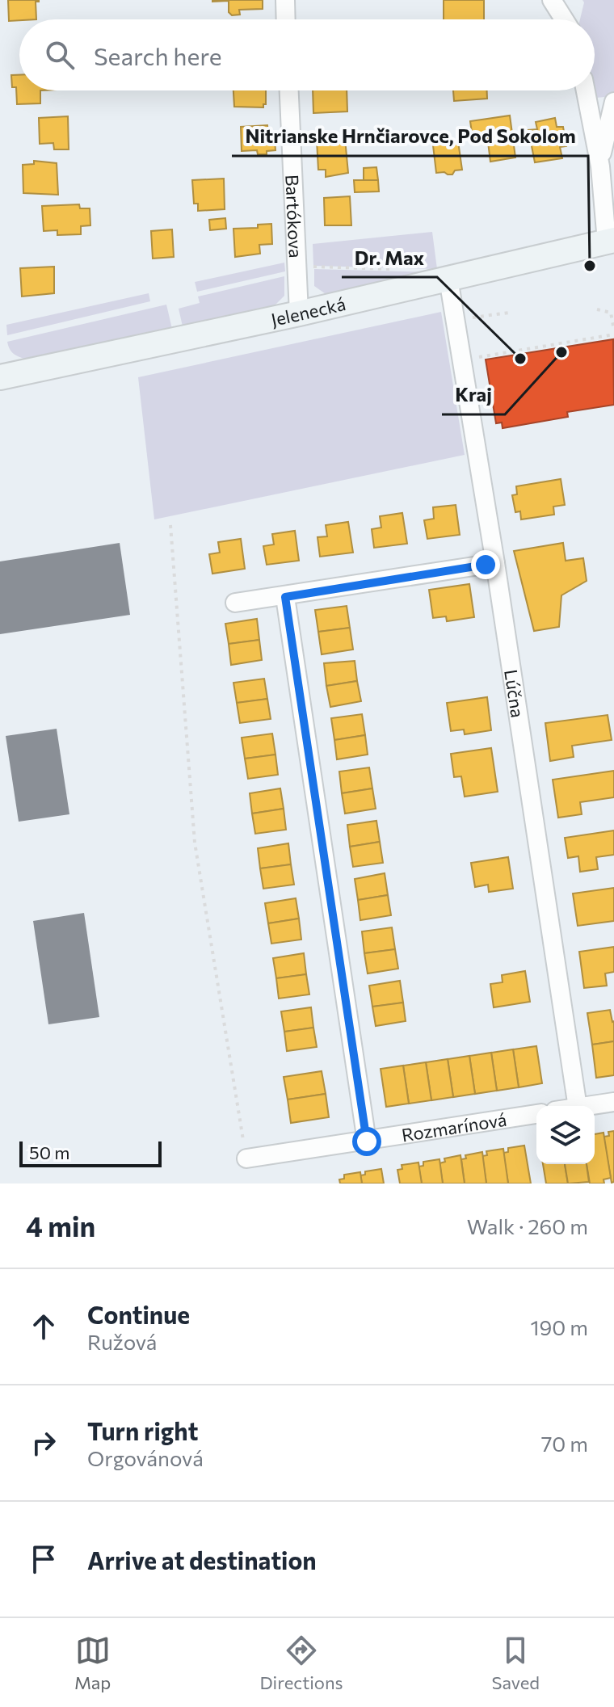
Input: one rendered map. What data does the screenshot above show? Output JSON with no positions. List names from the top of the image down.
{
  "streets": {
    "street": [
      "Bartókova",
      "Jelenecká",
      "Lúčna",
      "Rozmarínová"
    ]
  },
  "crossings": [
    ["Bartókova", "Jelenecká"],
    ["Jelenecká", "Lúčna"]
  ],
  "places": ["Nitrianske Hrnčiarovce, Pod Sokolom", "Kraj", "Dr. Max"],
  "scale_bar": "50 m",
  "page": {
    "search": "Search here",
    "scale": "50 m",
    "heading": ["4 min", "Walk · 260 m"],
    "list": [
      ["Continue", "Ružová", "190 m"],
      ["Turn right", "Orgovánová", "70 m"],
      "Arrive at destination"
    ],
    "nav": ["Map", "Directions", "Saved"]
  }
}
